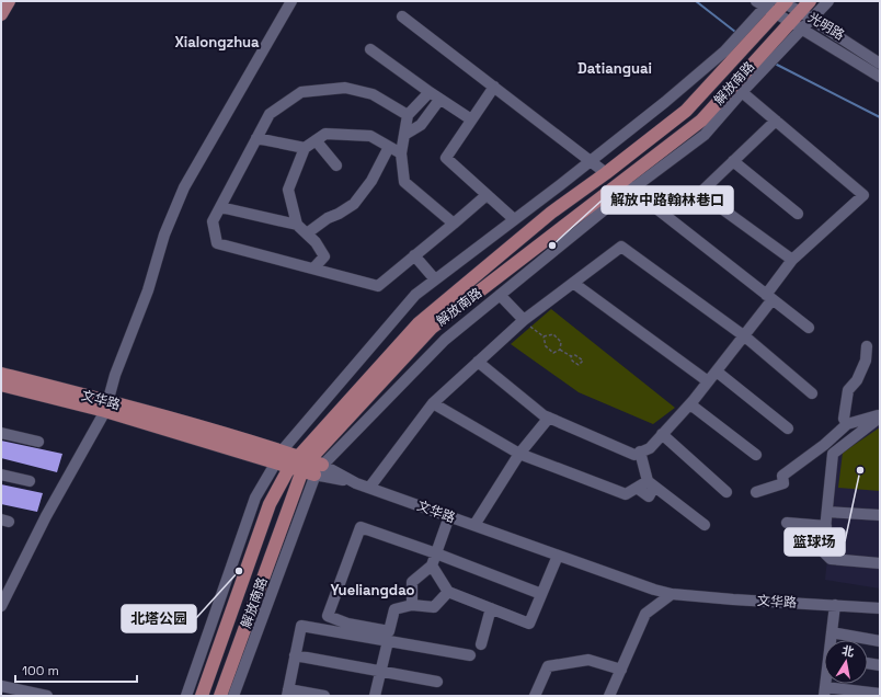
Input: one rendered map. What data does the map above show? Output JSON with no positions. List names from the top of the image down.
{
  "streets": {
    "main road": ["解放南路", "文华路"],
    "street": ["光明路"]
  },
  "crossings": [
    ["光明路", "解放南路"],
    ["解放南路", "文华路"]
  ],
  "districts": ["Xialongzhua", "Datianguai", "Yueliangdao"],
  "places": ["解放中路翰林巷口", "篮球场", "北塔公园"],
  "scale_bar": "100 m",
  "north": "top"
}
